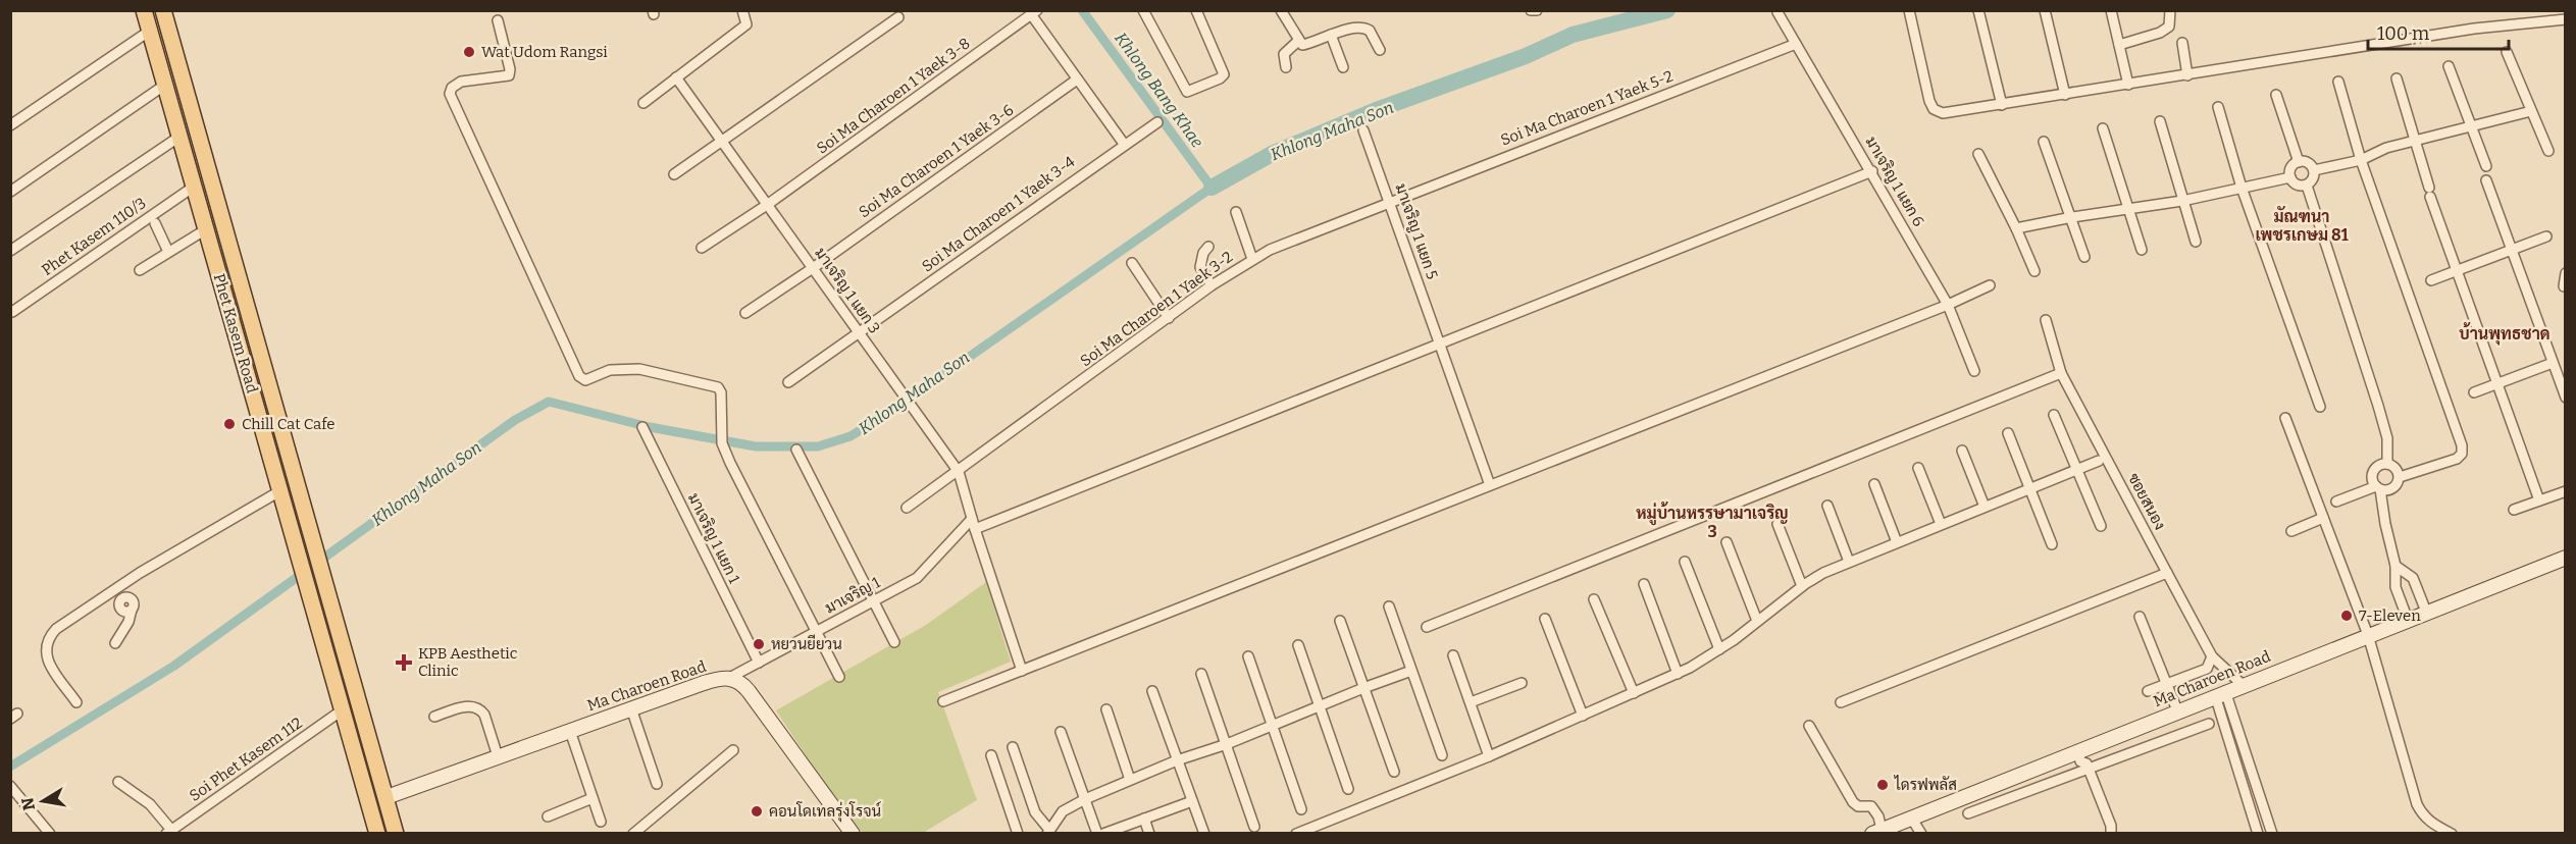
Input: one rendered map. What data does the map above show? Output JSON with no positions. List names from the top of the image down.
{
  "streets": {
    "main road": ["Phet Kasem Road", "Ma Charoen Road"],
    "street": [
      "Soi Ma Charoen 1 Yaek 3-8",
      "Soi Ma Charoen 1 Yaek 5-2",
      "Soi Ma Charoen 1 Yaek 3-6",
      "มาเจริญ 1 แยก 6",
      "Soi Ma Charoen 1 Yaek 3-4",
      "มาเจริญ 1 แยก 5",
      "Phet Kasem 110/3",
      "มาเจริญ 1 แยก 3",
      "Soi Ma Charoen 1 Yaek 3-2",
      "ซอยสนอง",
      "มาเจริญ 1 แยก 1",
      "มาเจริญ 1",
      "Soi Phet Kasem 112"
    ]
  },
  "crossings": [
    ["Soi Ma Charoen 1 Yaek 3-8", "มาเจริญ 1 แยก 3"],
    ["Soi Ma Charoen 1 Yaek 5-2", "มาเจริญ 1 แยก 6"],
    ["Soi Ma Charoen 1 Yaek 5-2", "มาเจริญ 1 แยก 5"],
    ["Soi Ma Charoen 1 Yaek 5-2", "Soi Ma Charoen 1 Yaek 3-2"],
    ["Soi Ma Charoen 1 Yaek 3-6", "มาเจริญ 1 แยก 3"],
    ["Soi Ma Charoen 1 Yaek 3-4", "มาเจริญ 1 แยก 3"],
    ["มาเจริญ 1 แยก 5", "Soi Ma Charoen 1 Yaek 3-2"],
    ["Phet Kasem 110/3", "Phet Kasem Road"],
    ["มาเจริญ 1 แยก 3", "Soi Ma Charoen 1 Yaek 3-2"],
    ["มาเจริญ 1 แยก 3", "มาเจริญ 1"],
    ["Phet Kasem Road", "Ma Charoen Road"],
    ["Phet Kasem Road", "Soi Phet Kasem 112"],
    ["ซอยสนอง", "Ma Charoen Road"],
    ["มาเจริญ 1 แยก 1", "มาเจริญ 1"],
    ["มาเจริญ 1", "Ma Charoen Road"]
  ],
  "districts": ["มัณฑนา เพชรเกษม 81", "บ้านพุทธชาด", "หมู่บ้านหรรษามาเจริญ 3"],
  "water": ["Khlong Bang Khae", "Khlong Maha Son"],
  "places": {
    "other": [
      "Wat Udom Rangsi",
      "Chill Cat Cafe",
      "7-Eleven",
      "หยวนยียวน",
      "ไดรฟพลัส",
      "คอนโดเทลรุ่งโรจน์"
    ],
    "health": ["KPB Aesthetic Clinic"]
  },
  "scale_bar": "100 m",
  "north": "left"
}
